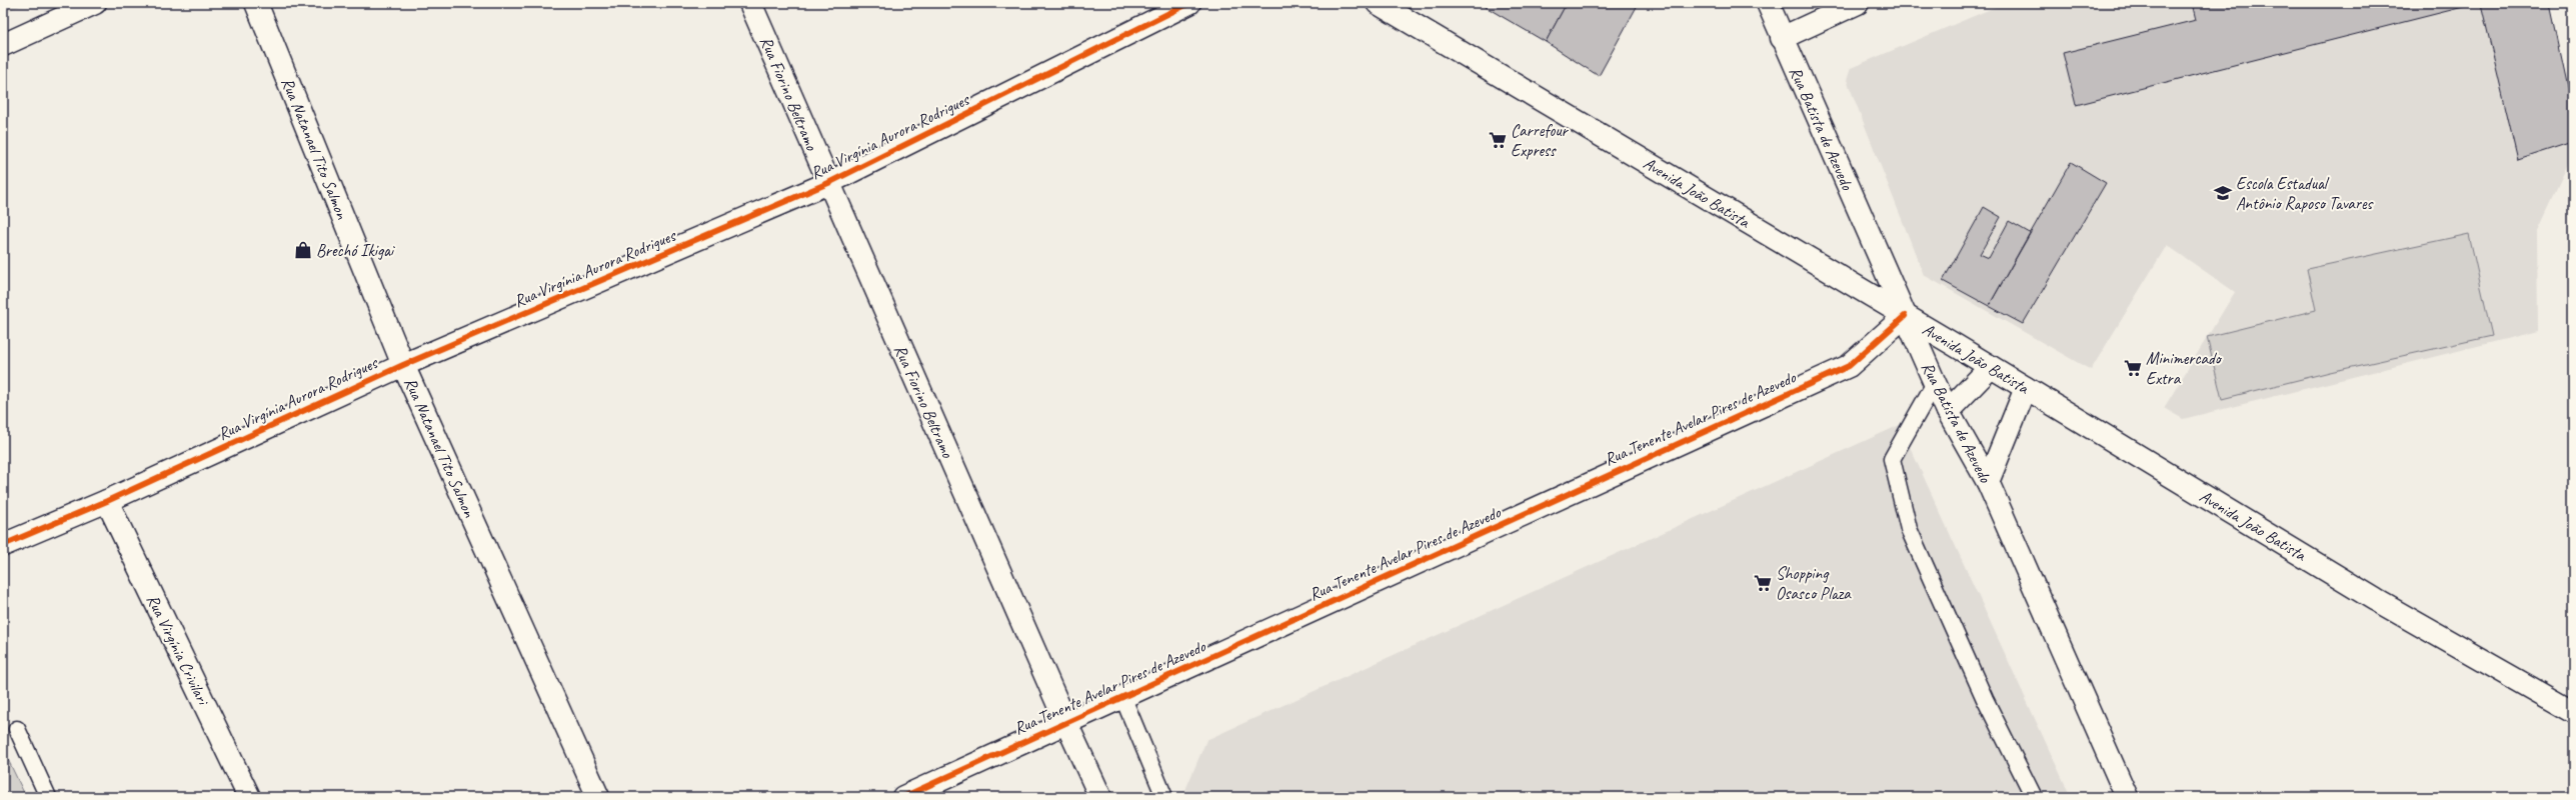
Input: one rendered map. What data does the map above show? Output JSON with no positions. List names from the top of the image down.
{
  "streets": {
    "street": [
      "Rua Fiorino Beltramo",
      "Rua Batista de Azevedo",
      "Rua Virgínia Aurora Rodrigues",
      "Rua Natanael Tito Salmon",
      "Avenida João Batista",
      "Rua Tenente Avelar Pires de Azevedo",
      "Rua Virgínia Crivilari"
    ]
  },
  "crossings": [
    ["Rua Fiorino Beltramo", "Rua Virgínia Aurora Rodrigues"],
    ["Rua Fiorino Beltramo", "Rua Tenente Avelar Pires de Azevedo"],
    ["Rua Batista de Azevedo", "Avenida João Batista"],
    ["Rua Batista de Azevedo", "Rua Tenente Avelar Pires de Azevedo"],
    ["Rua Virgínia Aurora Rodrigues", "Rua Natanael Tito Salmon"],
    ["Rua Virgínia Aurora Rodrigues", "Rua Virgínia Crivilari"],
    ["Avenida João Batista", "Rua Tenente Avelar Pires de Azevedo"]
  ],
  "places": {
    "supermarket": ["Carrefour Express", "Minimercado Extra", "Shopping Osasco Plaza"],
    "school or university": ["Escola Estadual Antônio Raposo Tavares"],
    "shop": ["Brechó Ikigai"]
  }
}
